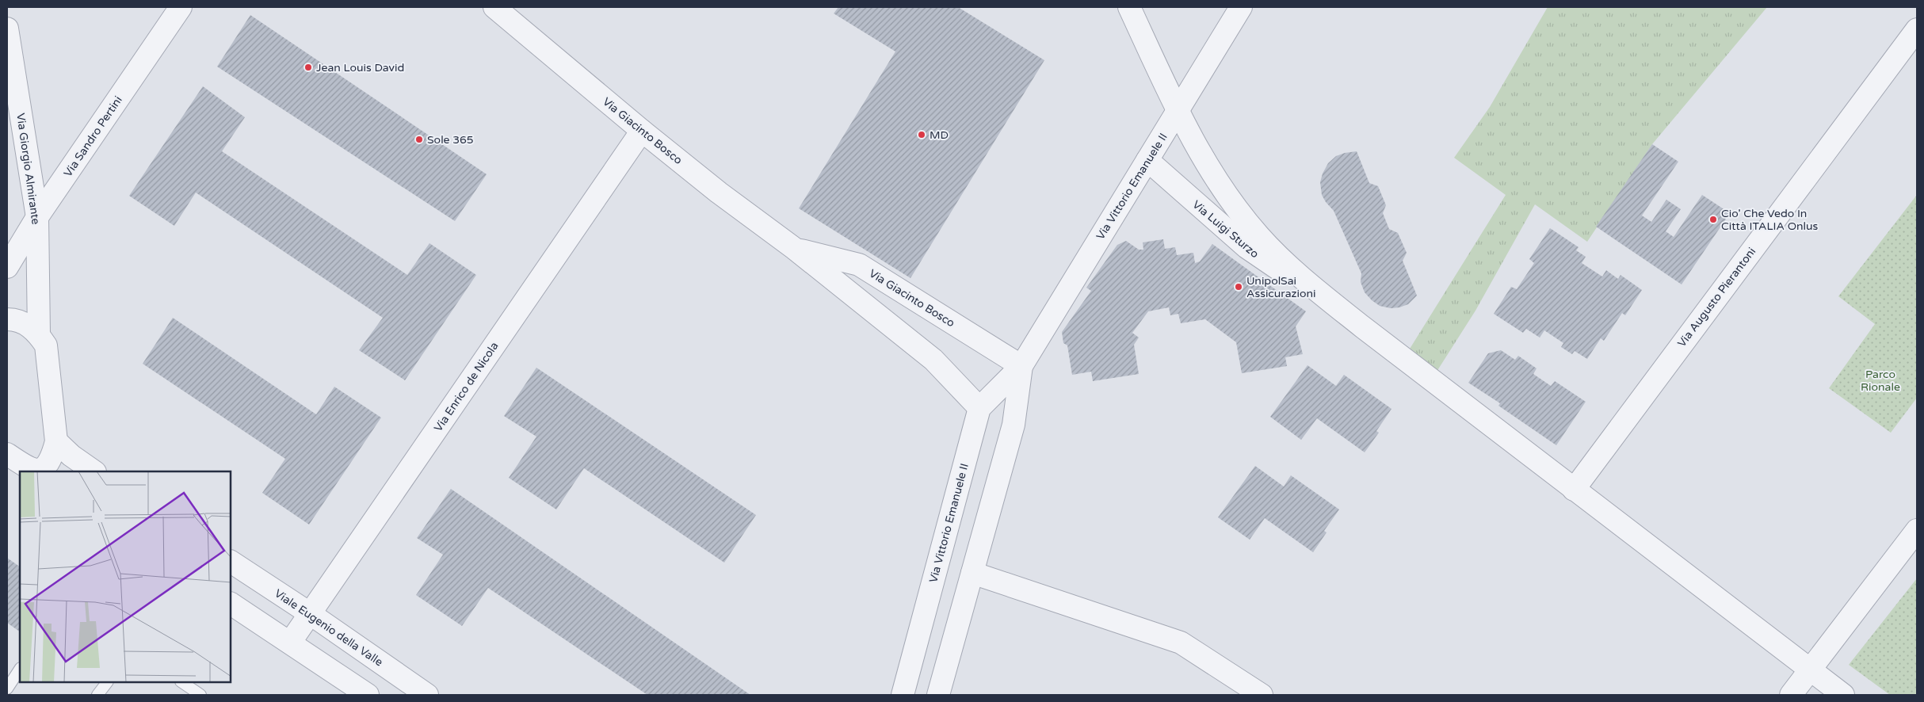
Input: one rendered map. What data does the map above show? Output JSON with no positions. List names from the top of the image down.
{
  "streets": {
    "street": [
      "Via Giacinto Bosco",
      "Via Sandro Pertini",
      "Via Giorgio Almirante",
      "Via Vittorio Emanuele II",
      "Via Luigi Sturzo",
      "Via Augusto Pierantoni",
      "Via Enrico de Nicola",
      "Viale Eugenio della Valle"
    ]
  },
  "crossings": [
    ["Via Giacinto Bosco", "Via Vittorio Emanuele II"],
    ["Via Giacinto Bosco", "Via Enrico de Nicola"],
    ["Via Sandro Pertini", "Via Giorgio Almirante"],
    ["Via Vittorio Emanuele II", "Via Luigi Sturzo"],
    ["Via Enrico de Nicola", "Viale Eugenio della Valle"]
  ],
  "parks": ["Parco Rionale"],
  "places": [
    "Jean Louis David",
    "MD",
    "Sole 365",
    "Cio' Che Vedo In Città ITALIA Onlus",
    "UnipolSai Assicurazioni"
  ]
}
